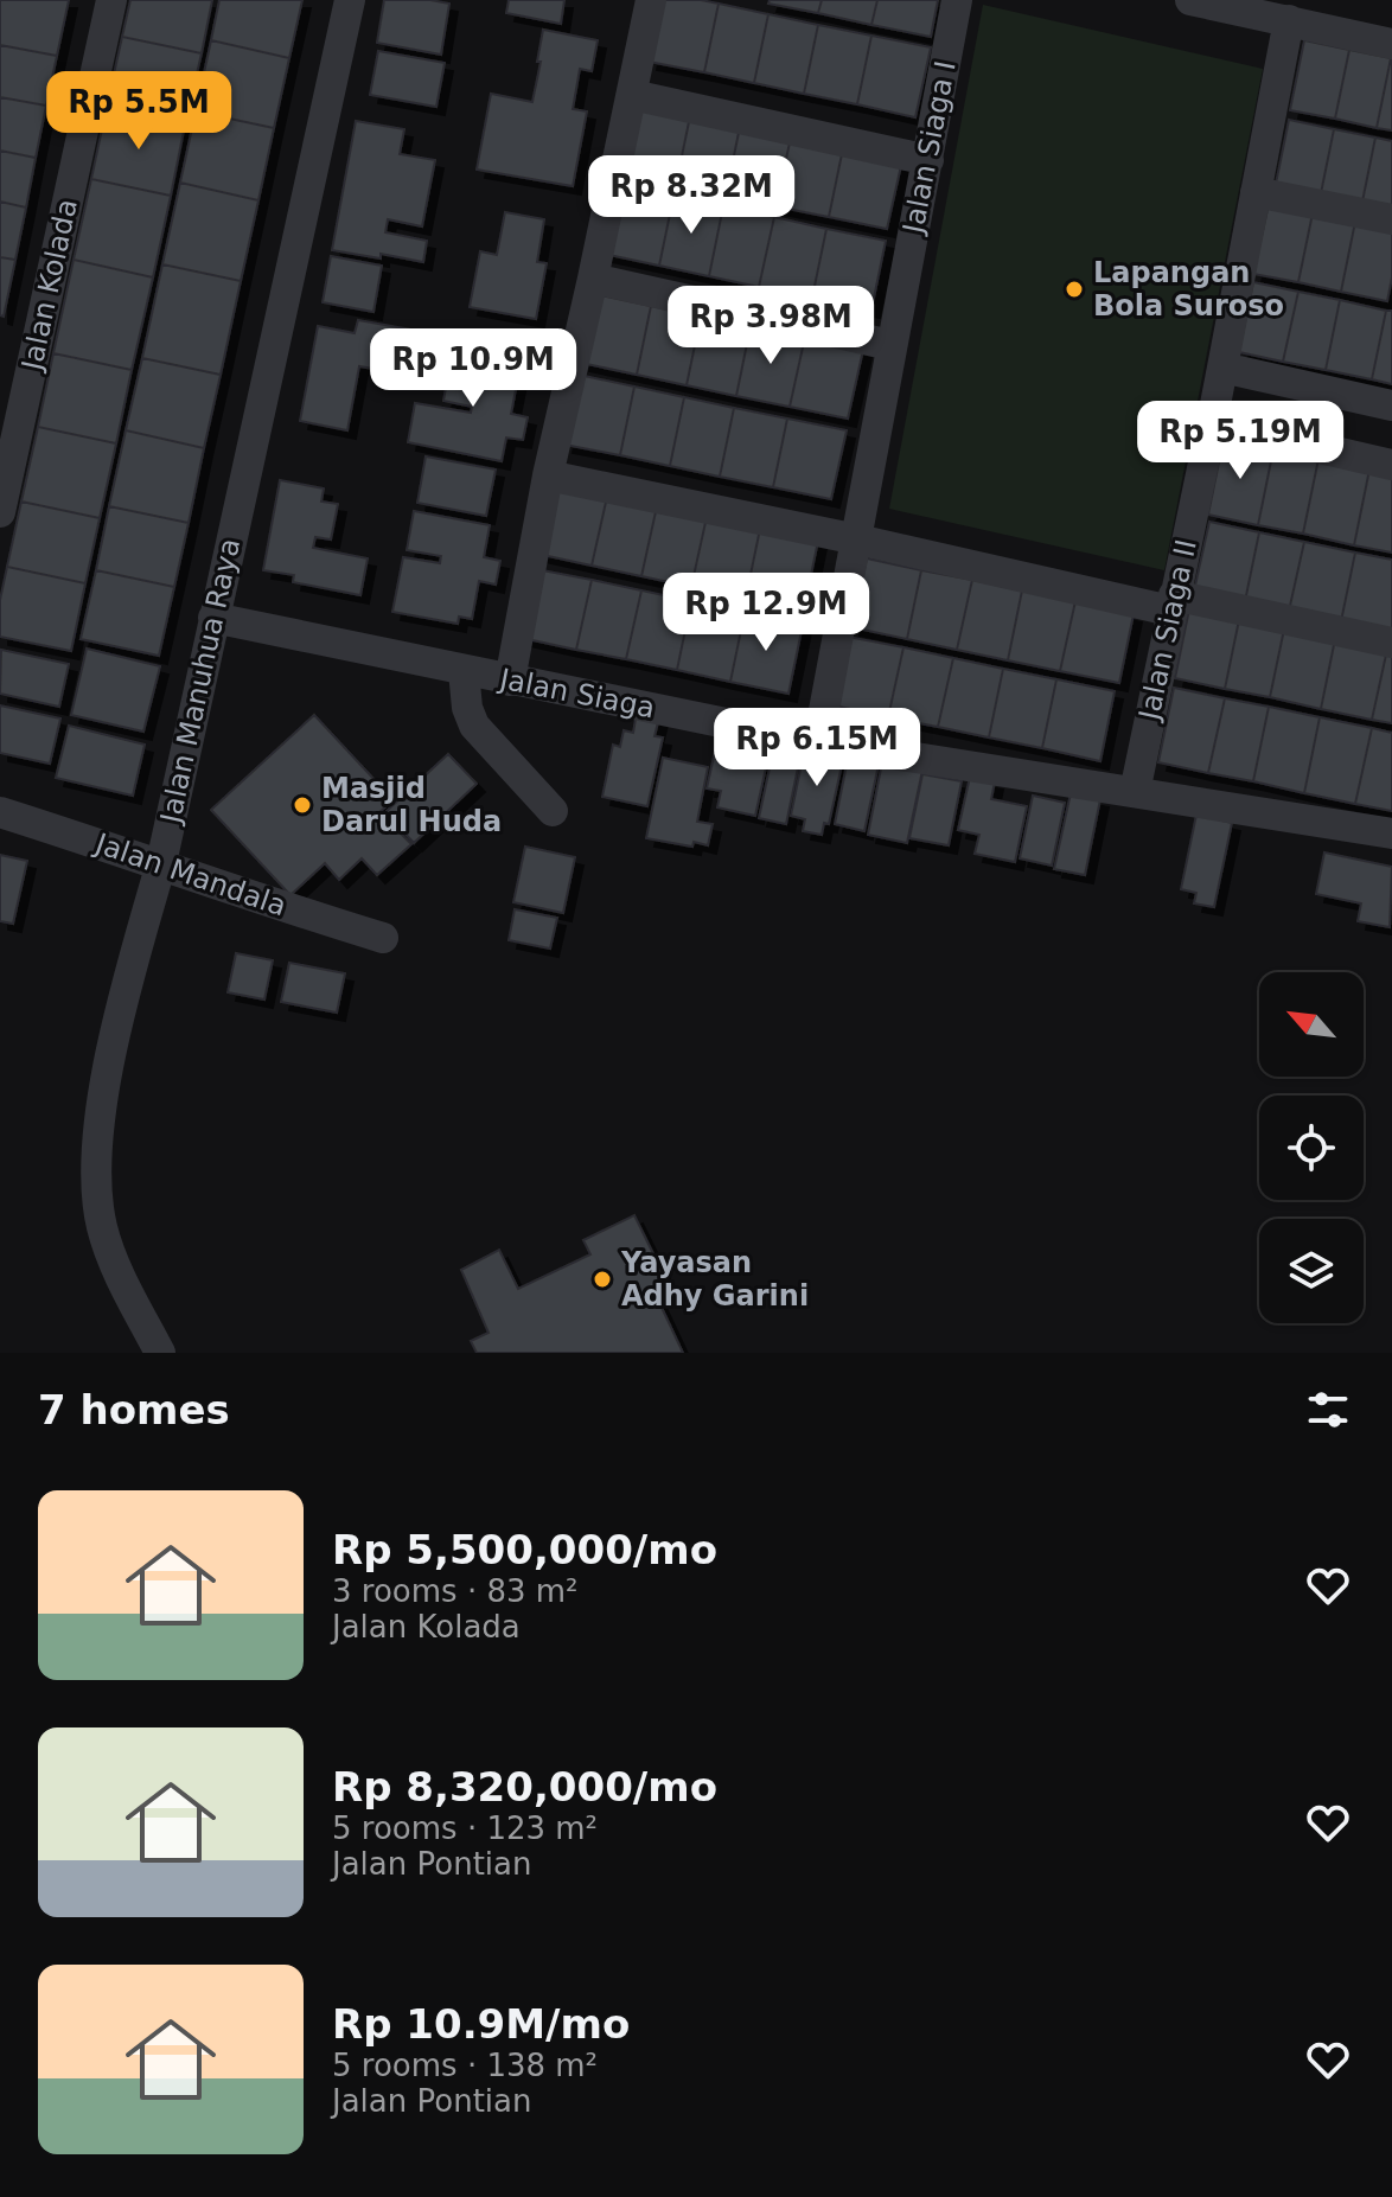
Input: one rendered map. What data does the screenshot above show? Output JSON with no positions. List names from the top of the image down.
{
  "streets": {
    "street": [
      "Jalan Siaga I",
      "Jalan Kolada",
      "Jalan Siaga II",
      "Jalan Manuhua Raya",
      "Jalan Siaga",
      "Jalan Mandala"
    ]
  },
  "crossings": [
    ["Jalan Siaga I", "Jalan Siaga"],
    ["Jalan Siaga II", "Jalan Siaga"],
    ["Jalan Manuhua Raya", "Jalan Siaga"],
    ["Jalan Manuhua Raya", "Jalan Mandala"]
  ],
  "places": ["Lapangan Bola Suroso", "Masjid Darul Huda", "Yayasan Adhy Garini"],
  "north": "top left",
  "page": {
    "price": [
      "Rp 5.5M",
      "Rp 8.32M",
      "Rp 3.98M",
      "Rp 10.9M",
      "Rp 5.19M",
      "Rp 12.9M",
      "Rp 6.15M"
    ],
    "heading": "7 homes",
    "list": [
      {
        "name": "Rp 5,500,000/mo",
        "note": "3 rooms · 83 m² · Jalan Kolada"
      },
      {
        "name": "Rp 8,320,000/mo",
        "note": "5 rooms · 123 m² · Jalan Pontian"
      },
      {
        "name": "Rp 10.9M/mo",
        "note": "5 rooms · 138 m² · Jalan Pontian"
      }
    ]
  }
}
